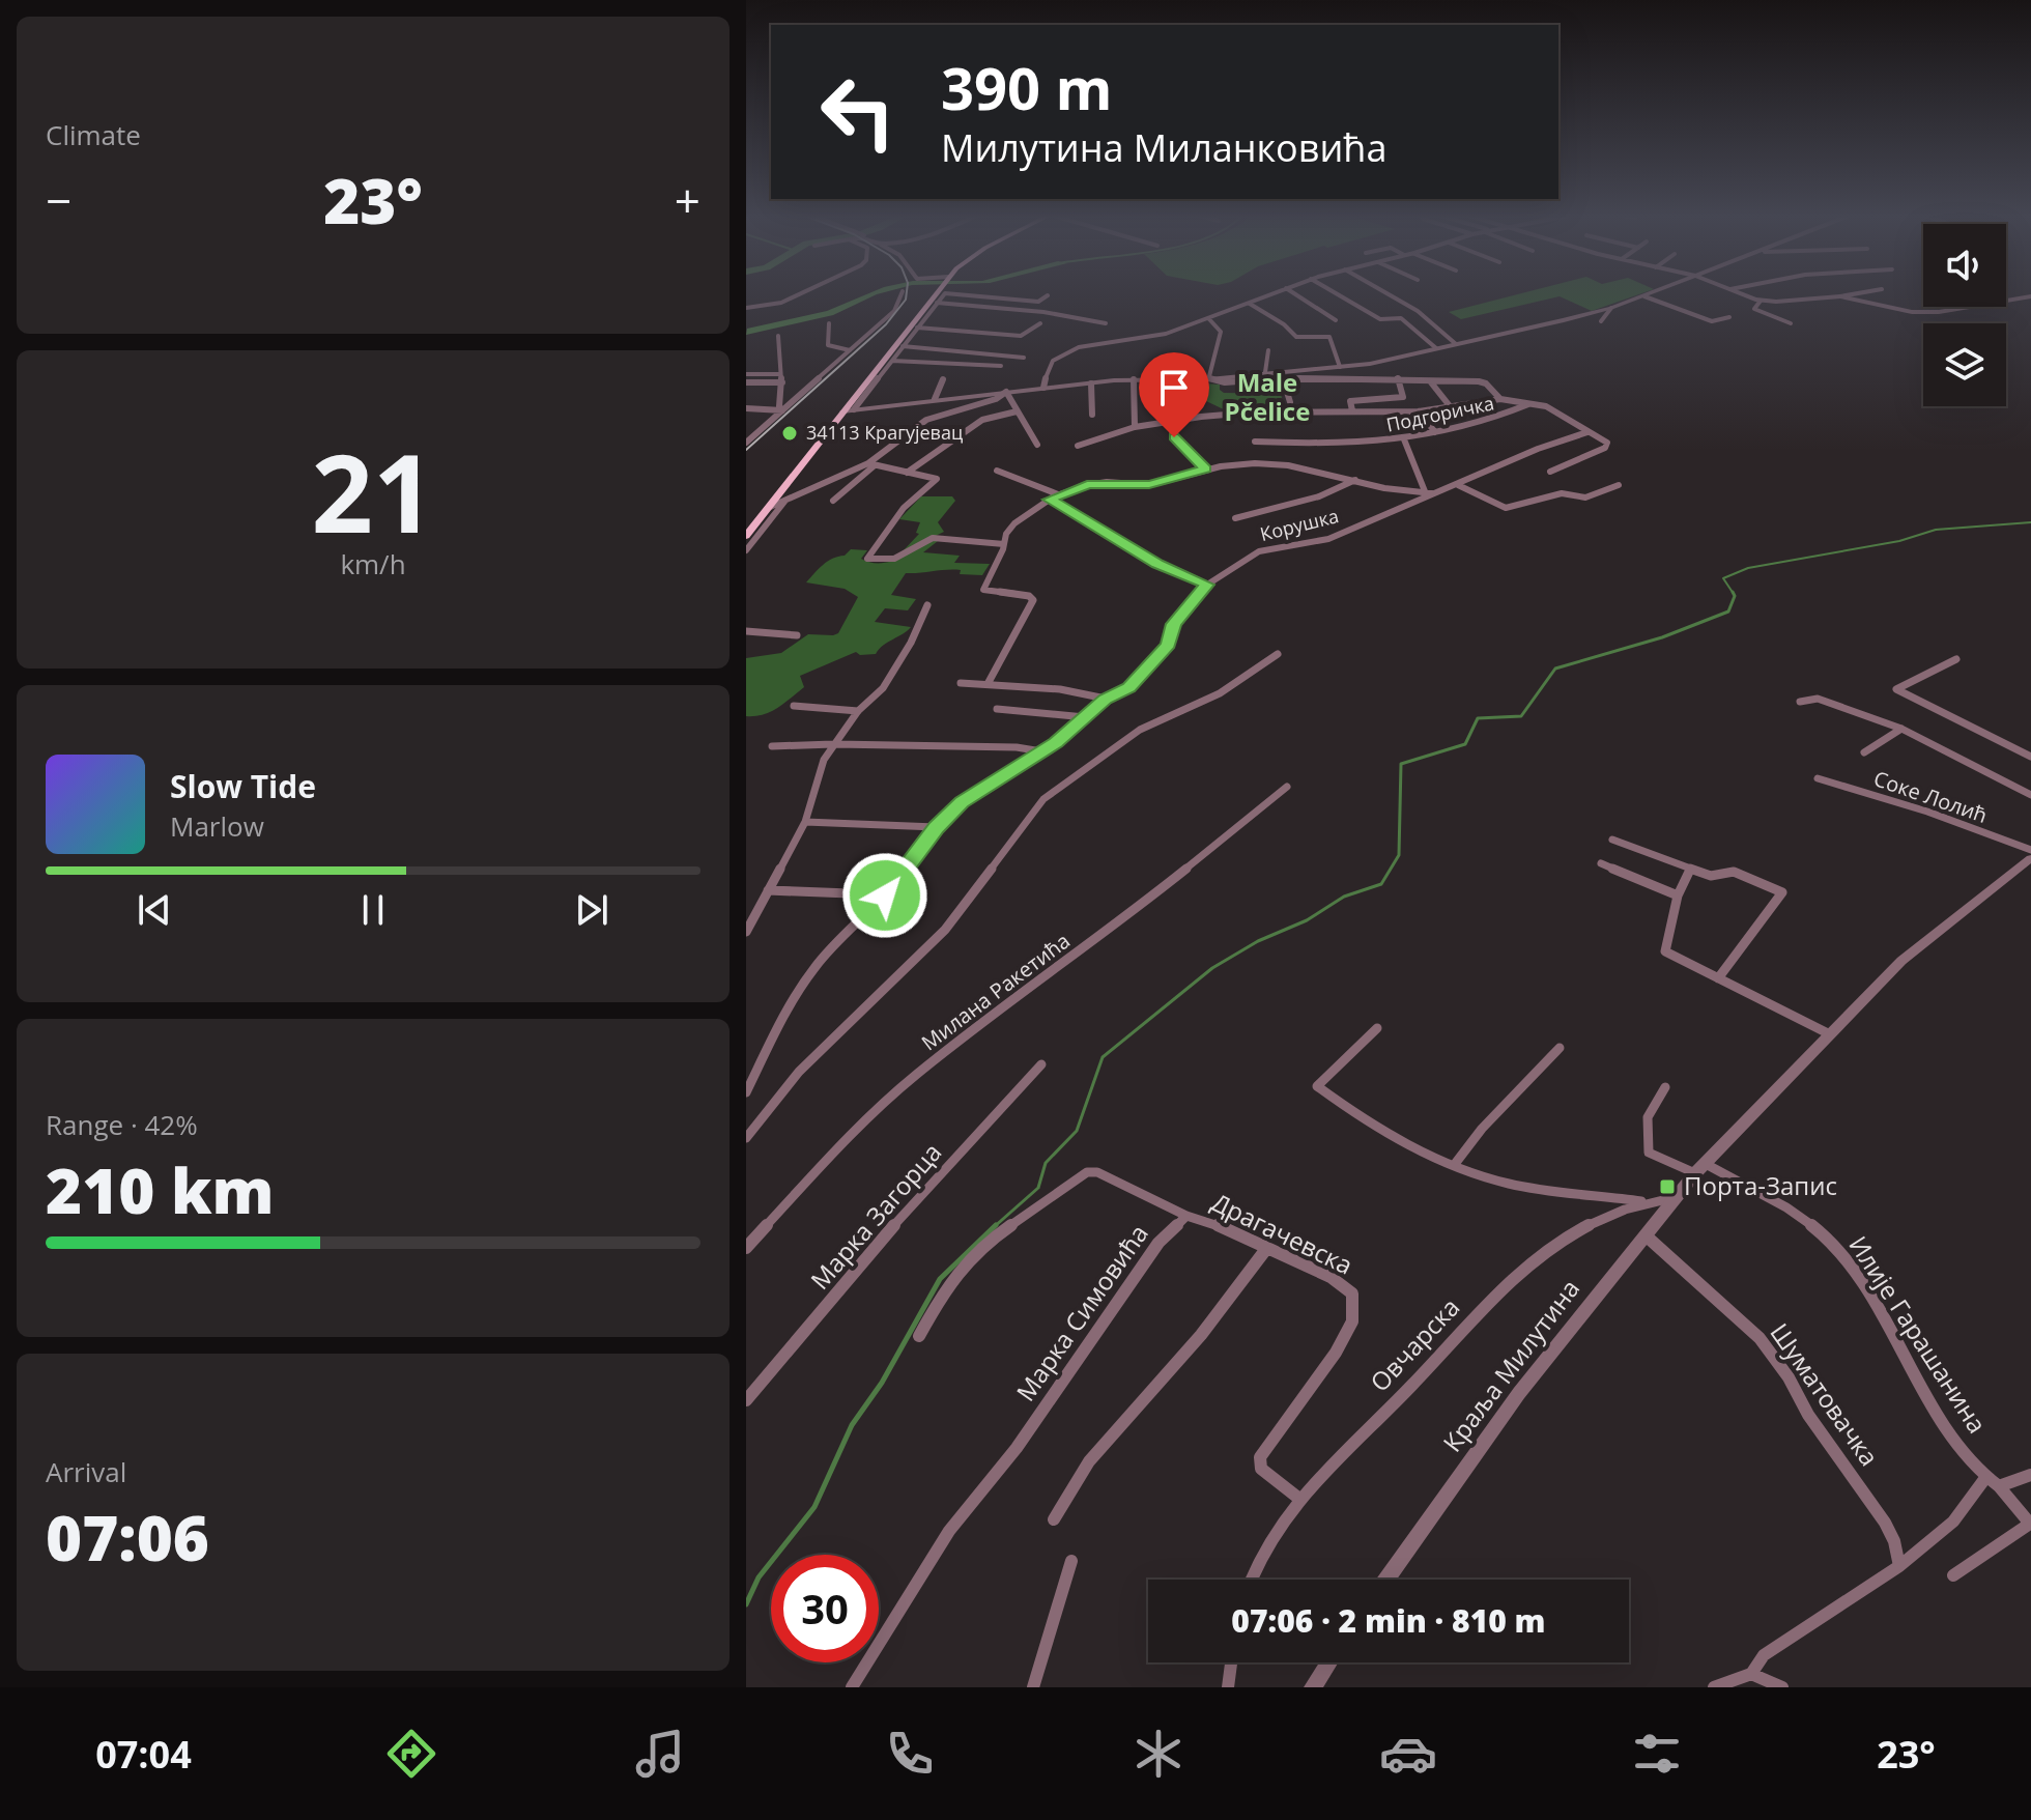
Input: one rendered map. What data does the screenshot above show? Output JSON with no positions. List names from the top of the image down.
{
  "streets": {
    "street": [
      "Подгоричка",
      "Корушка",
      "Соке Лолић",
      "Милана Ракетића",
      "Марка Загорца",
      "Драгачевска",
      "Марка Симовића",
      "Илије Гарашанина",
      "Овчарска",
      "Краља Милутина",
      "Шуматовачка"
    ]
  },
  "crossings": [
    ["Драгачевска", "Марка Симовића"],
    ["Драгачевска", "Овчарска"],
    ["Илије Гарашанина", "Краља Милутина"],
    ["Овчарска", "Краља Милутина"],
    ["Краља Милутина", "Шуматовачка"]
  ],
  "districts": ["Male Pčelice"],
  "places": {
    "other": ["34113 Крагујевац"],
    "transit": ["Порта-Запис"]
  },
  "page": {
    "tile": [
      "Climate",
      ["21", "km/h"],
      ["Range · 42%", "210 km"],
      ["Arrival", "07:06"]
    ],
    "turn": ["390 m", "Милутина Миланковића"],
    "heat": ["−", "23°", "+"],
    "song": ["Slow Tide", "Marlow"],
    "limit": "30",
    "trip": "07:06 · 2 min · 810 m",
    "tabs": ["07:04", "23°"]
  }
}
